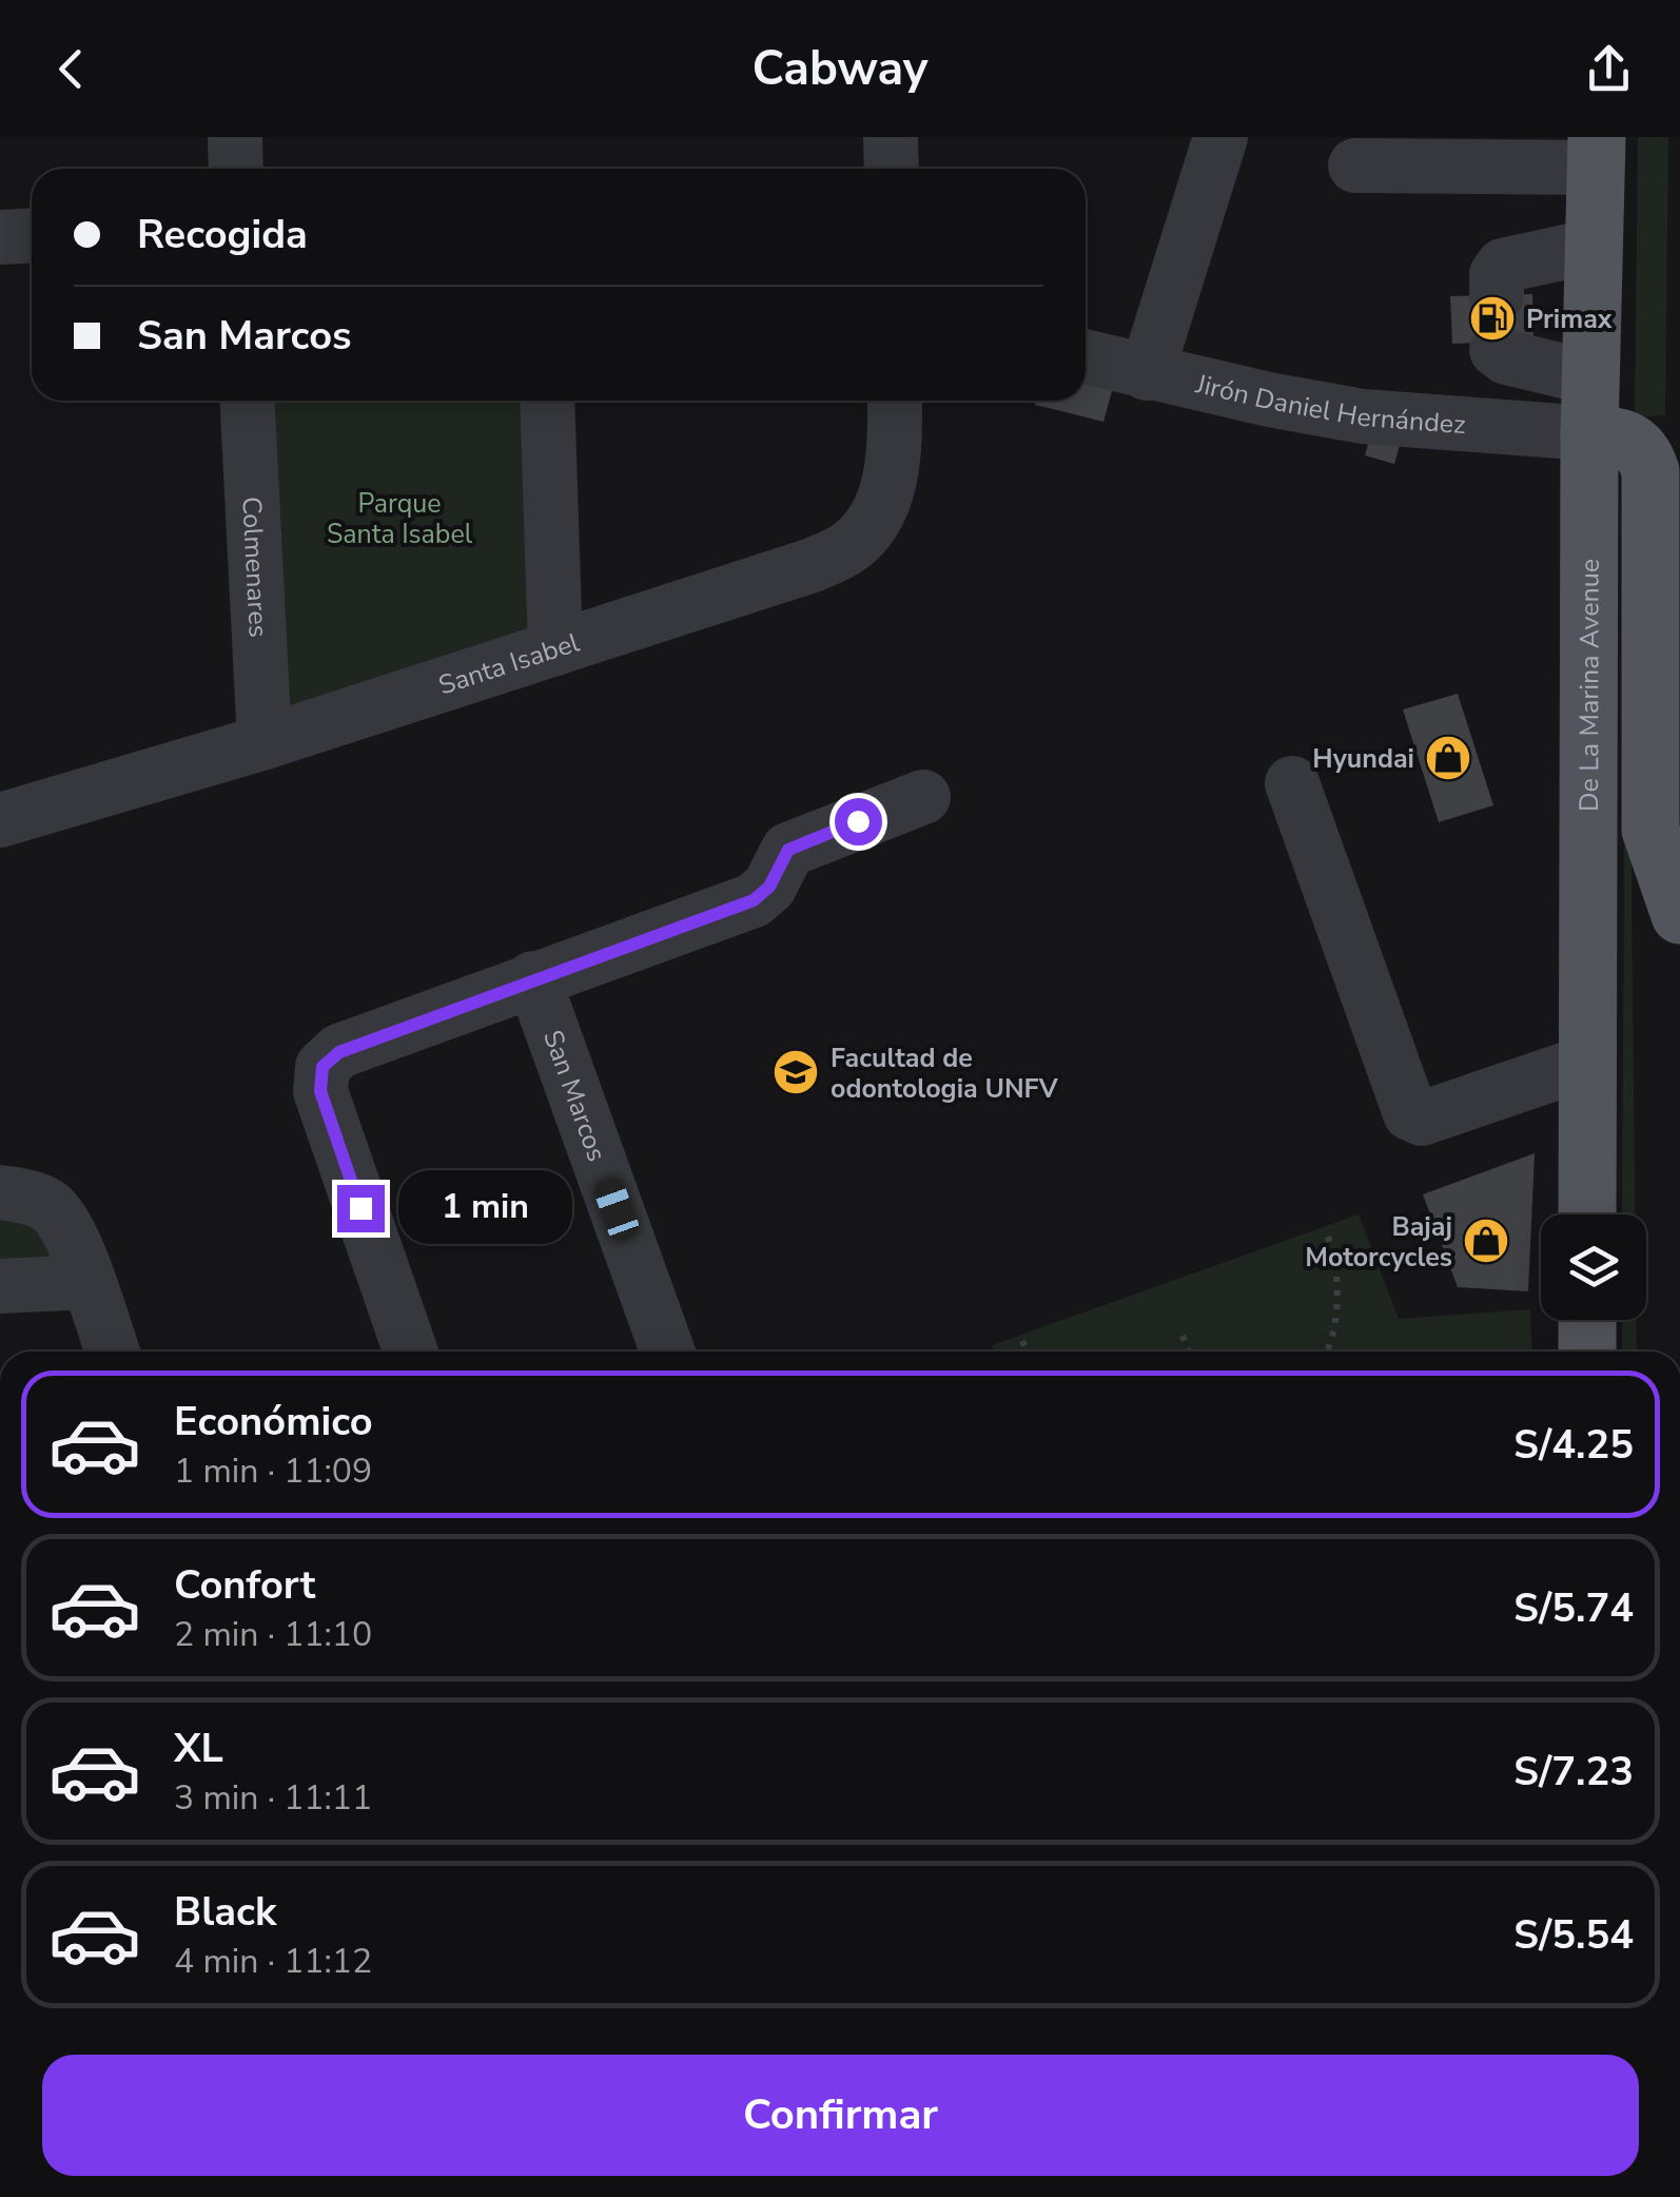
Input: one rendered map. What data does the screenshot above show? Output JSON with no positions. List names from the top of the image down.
{
  "streets": {
    "main road": ["De La Marina Avenue"],
    "street": [
      "Jirón Daniel Hernández",
      "Colmenares",
      "Santa Isabel",
      "San Marcos"
    ]
  },
  "crossings": [
    ["Jirón Daniel Hernández", "De La Marina Avenue"],
    ["Colmenares", "Santa Isabel"]
  ],
  "parks": ["Parque Santa Isabel"],
  "places": {
    "fuel station": ["Primax"],
    "shop": ["Hyundai", "Bajaj Motorcycles"],
    "school or university": ["Facultad de odontologia UNFV"]
  },
  "page": {
    "header": "Cabway",
    "banner": ["Recogida", "San Marcos"],
    "bubble": "1 min",
    "list": [
      {
        "name": "Económico",
        "note": "1 min · 11:09",
        "value": "S/4.25"
      },
      {
        "name": "Confort",
        "note": "2 min · 11:10",
        "value": "S/5.74"
      },
      {
        "name": "XL",
        "note": "3 min · 11:11",
        "value": "S/7.23"
      },
      {
        "name": "Black",
        "note": "4 min · 11:12",
        "value": "S/5.54"
      }
    ],
    "buttons": "Confirmar"
  }
}
